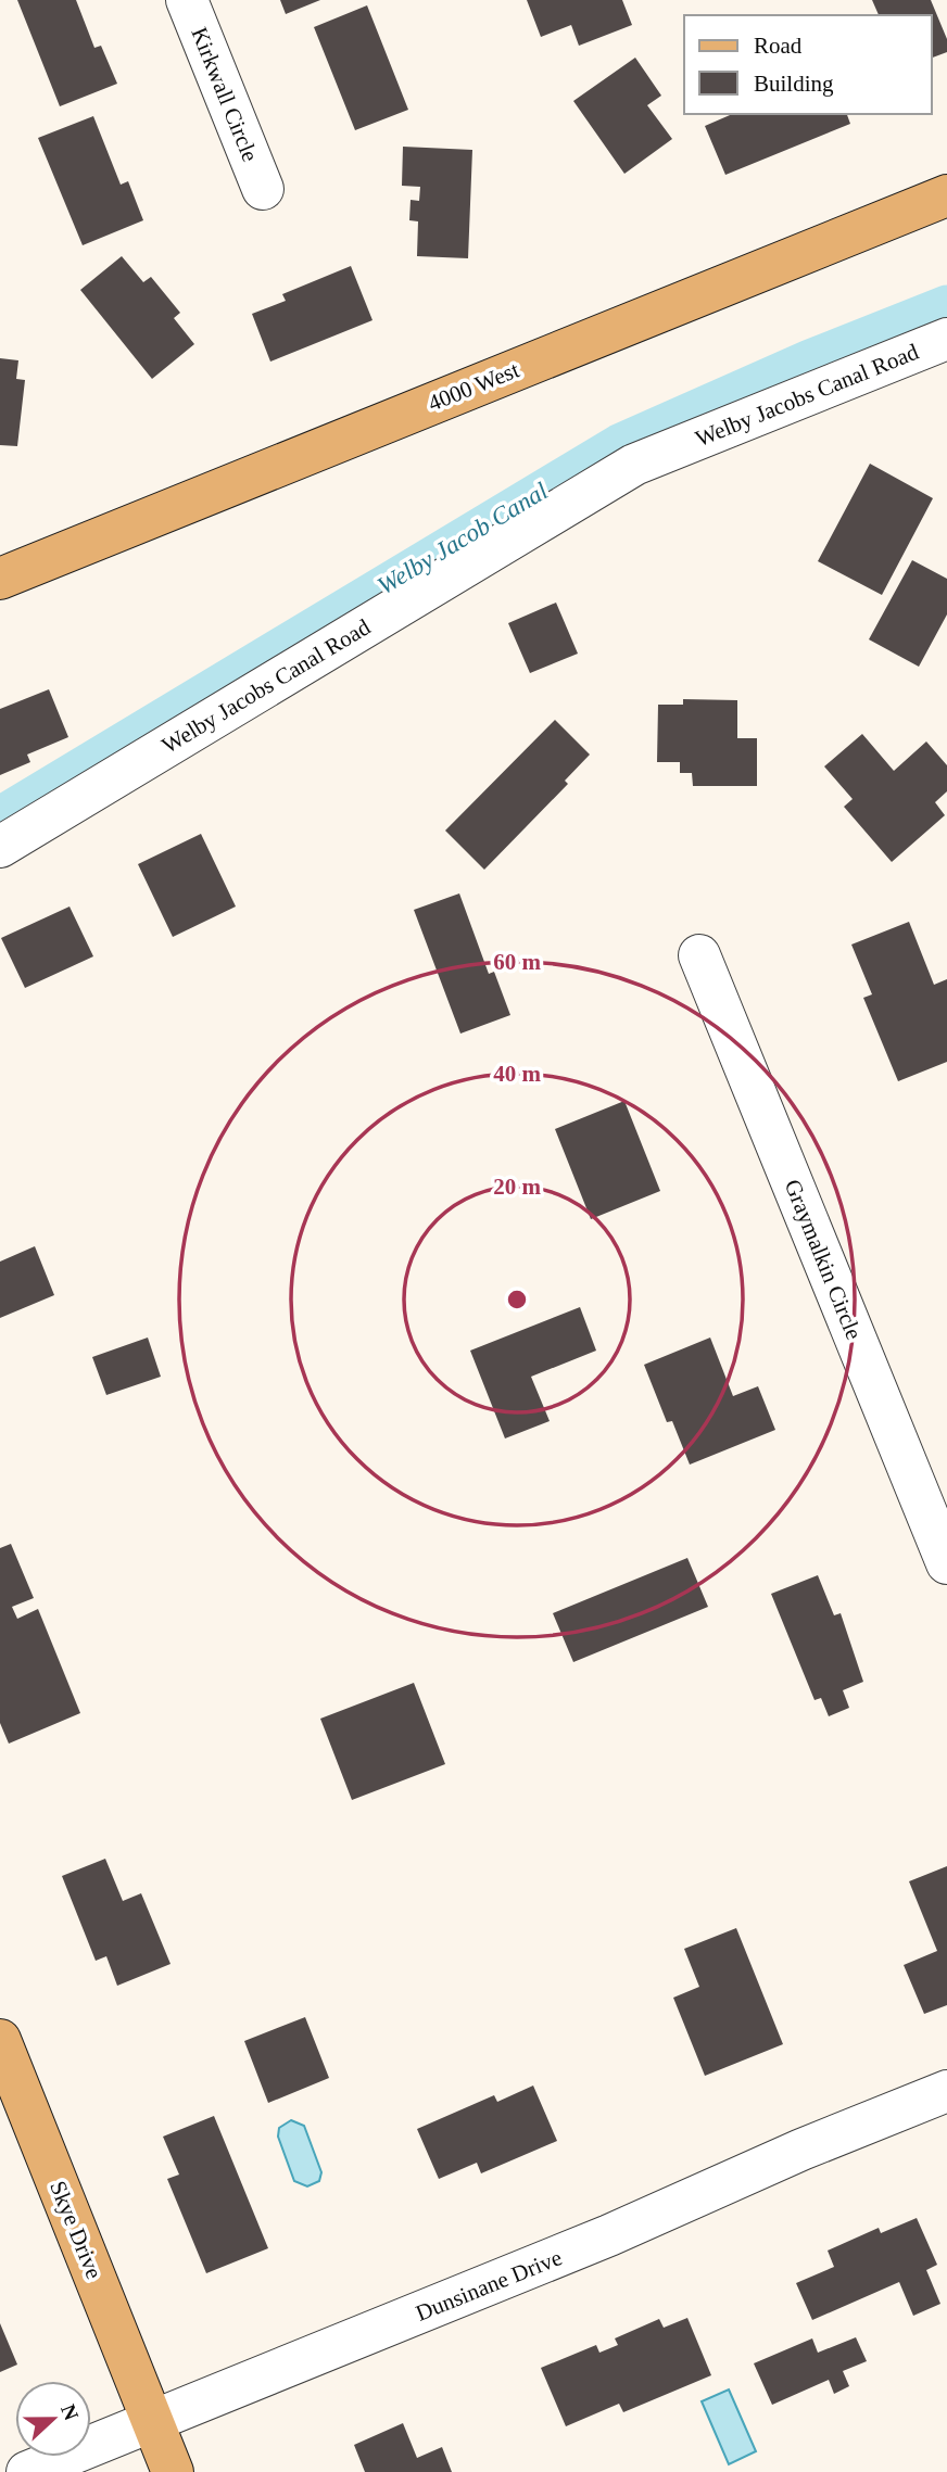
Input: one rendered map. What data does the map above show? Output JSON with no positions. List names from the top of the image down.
{
  "streets": {
    "main road": ["4000 West", "Skye Drive"],
    "street": [
      "Kirkwall Circle",
      "Welby Jacobs Canal Road",
      "Graymalkin Circle",
      "Dunsinane Drive"
    ]
  },
  "crossings": [
    ["Skye Drive", "Dunsinane Drive"]
  ],
  "water": ["Welby Jacob Canal"],
  "legend": ["Road", "Building"],
  "north": "right",
  "rings": ["60 m", "40 m", "20 m"]
}
